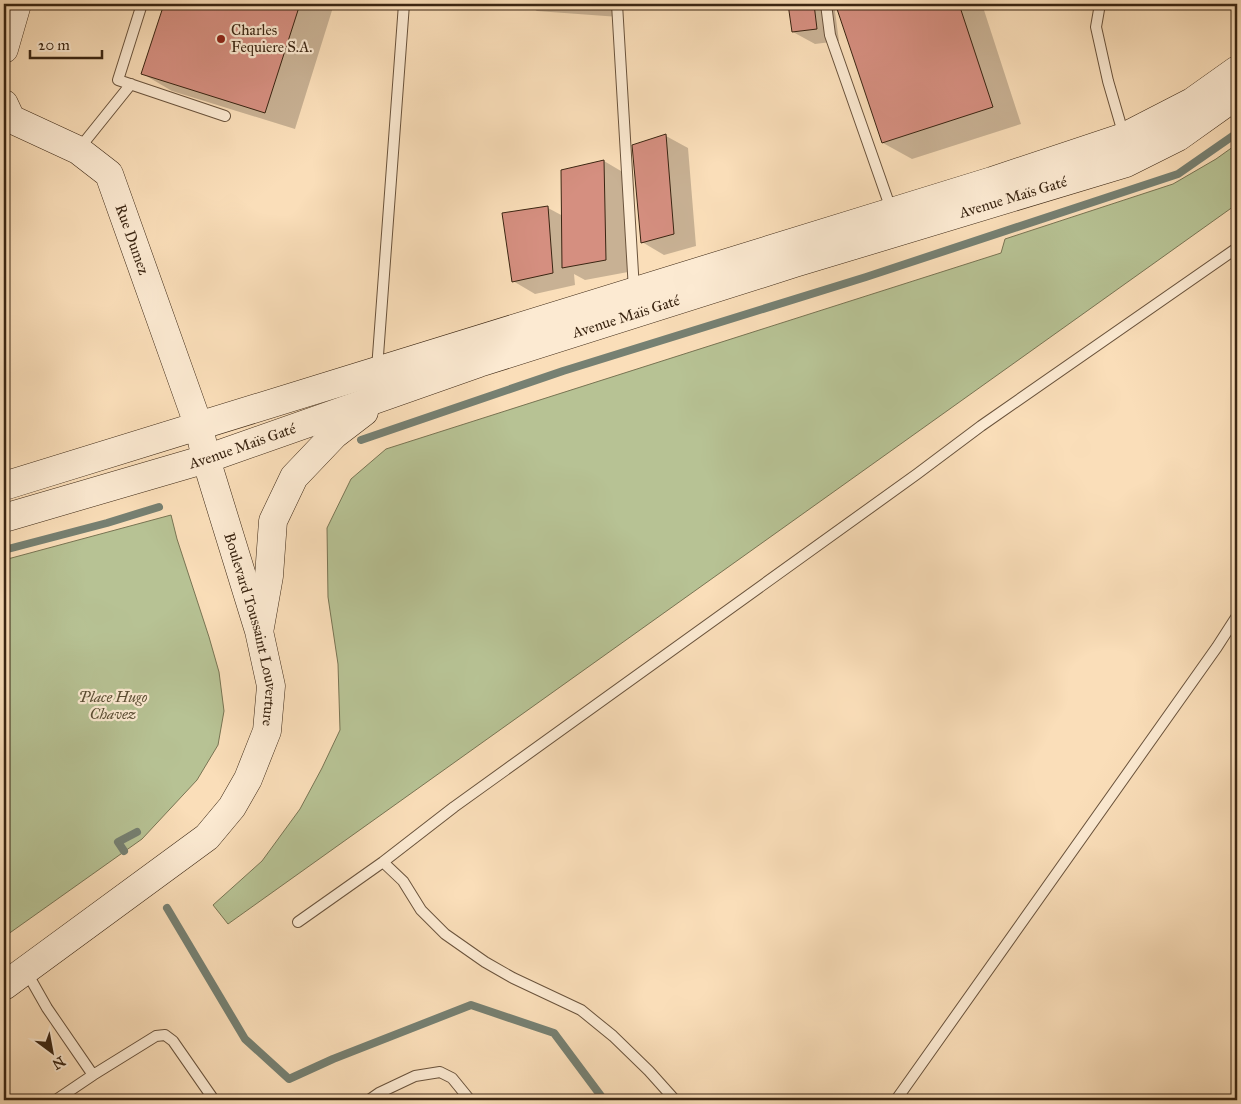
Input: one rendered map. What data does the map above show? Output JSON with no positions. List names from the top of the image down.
{
  "streets": {
    "main road": ["Avenue Maïs Gaté", "Rue Dumez", "Boulevard Toussaint Louverture"]
  },
  "crossings": [
    ["Avenue Maïs Gaté", "Rue Dumez"],
    ["Avenue Maïs Gaté", "Boulevard Toussaint Louverture"],
    ["Rue Dumez", "Boulevard Toussaint Louverture"]
  ],
  "parks": ["Place Hugo Chavez"],
  "places": ["Charles Fequiere S.A."],
  "scale_bar": "20 m",
  "north": "bottom right"
}
